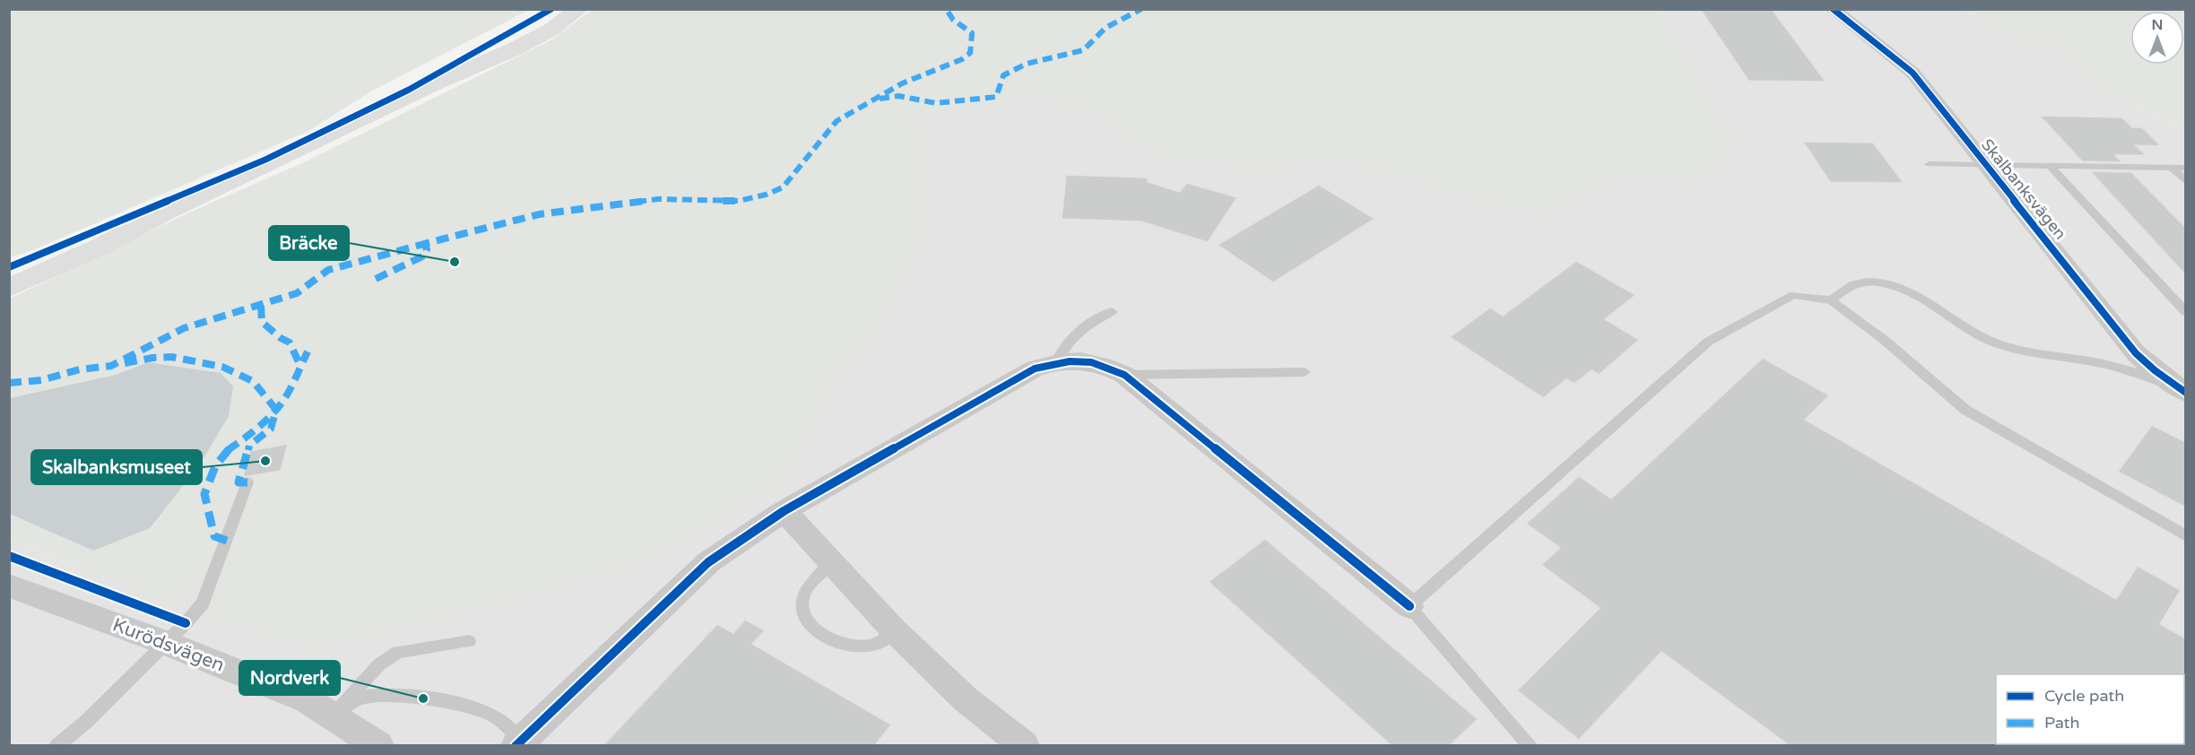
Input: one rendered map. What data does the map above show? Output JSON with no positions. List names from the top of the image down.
{
  "streets": {
    "street": ["Skalbanksvägen", "Kurödsvägen"]
  },
  "places": ["Bräcke", "Skalbanksmuseet", "Nordverk"],
  "legend": ["Cycle path", "Path"],
  "north": "top"
}
